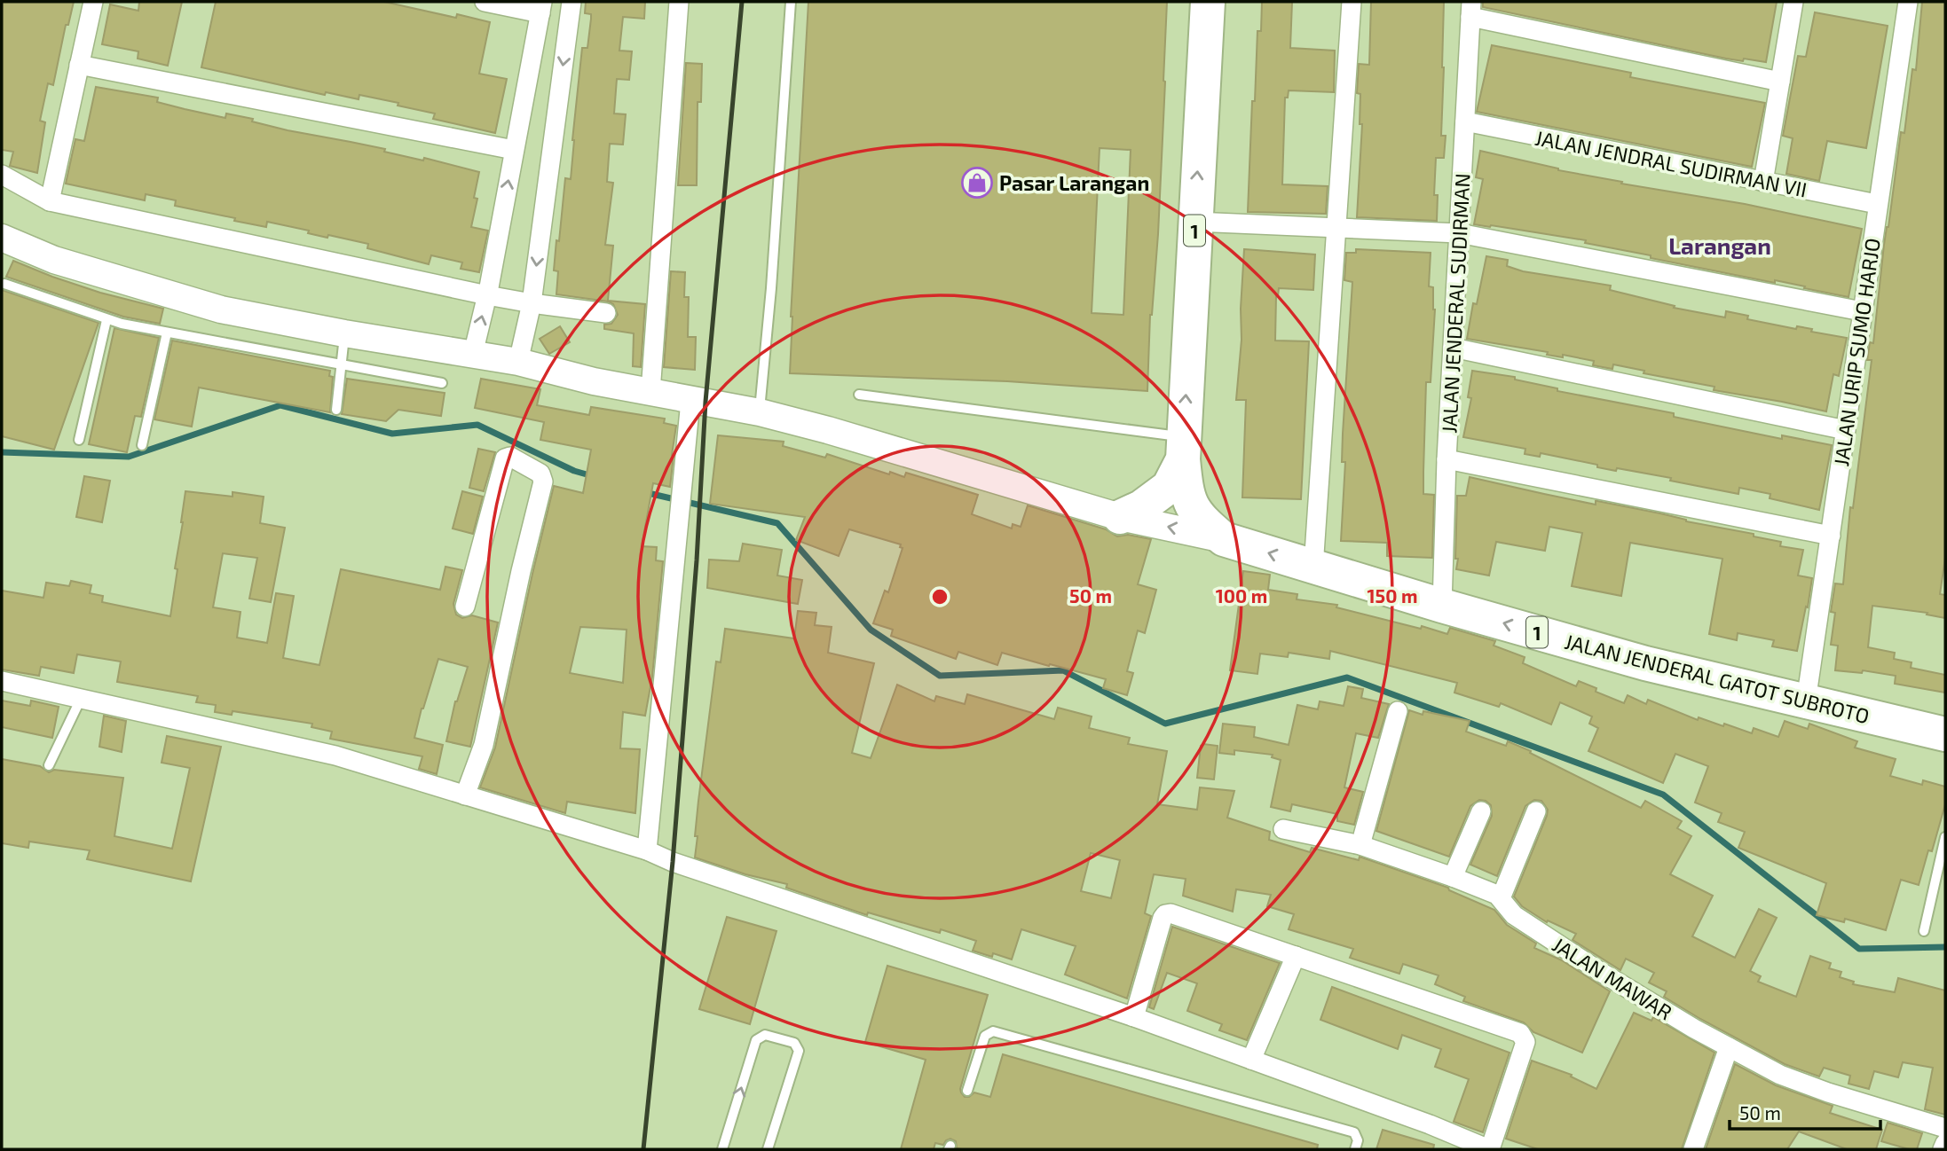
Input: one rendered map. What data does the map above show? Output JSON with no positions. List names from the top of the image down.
{
  "streets": {
    "highway": ["1", "JALAN JENDERAL GATOT SUBROTO"],
    "street": [
      "JALAN JENDRAL SUDIRMAN VII",
      "JALAN JENDERAL SUDIRMAN",
      "JALAN URIP SUMO HARJO",
      "JALAN MAWAR"
    ]
  },
  "crossings": [
    ["JALAN JENDRAL SUDIRMAN VII", "JALAN JENDERAL SUDIRMAN"],
    ["JALAN JENDRAL SUDIRMAN VII", "JALAN URIP SUMO HARJO"],
    ["1", "JALAN JENDERAL GATOT SUBROTO"],
    ["JALAN JENDERAL SUDIRMAN", "JALAN JENDERAL GATOT SUBROTO"],
    ["JALAN URIP SUMO HARJO", "JALAN JENDERAL GATOT SUBROTO"]
  ],
  "one_way": ["JALAN JENDERAL GATOT SUBROTO"],
  "districts": ["Larangan"],
  "places": {
    "shop": ["Pasar Larangan"]
  },
  "scale_bar": "50 m",
  "rings": ["50 m", "100 m", "150 m"]
}
